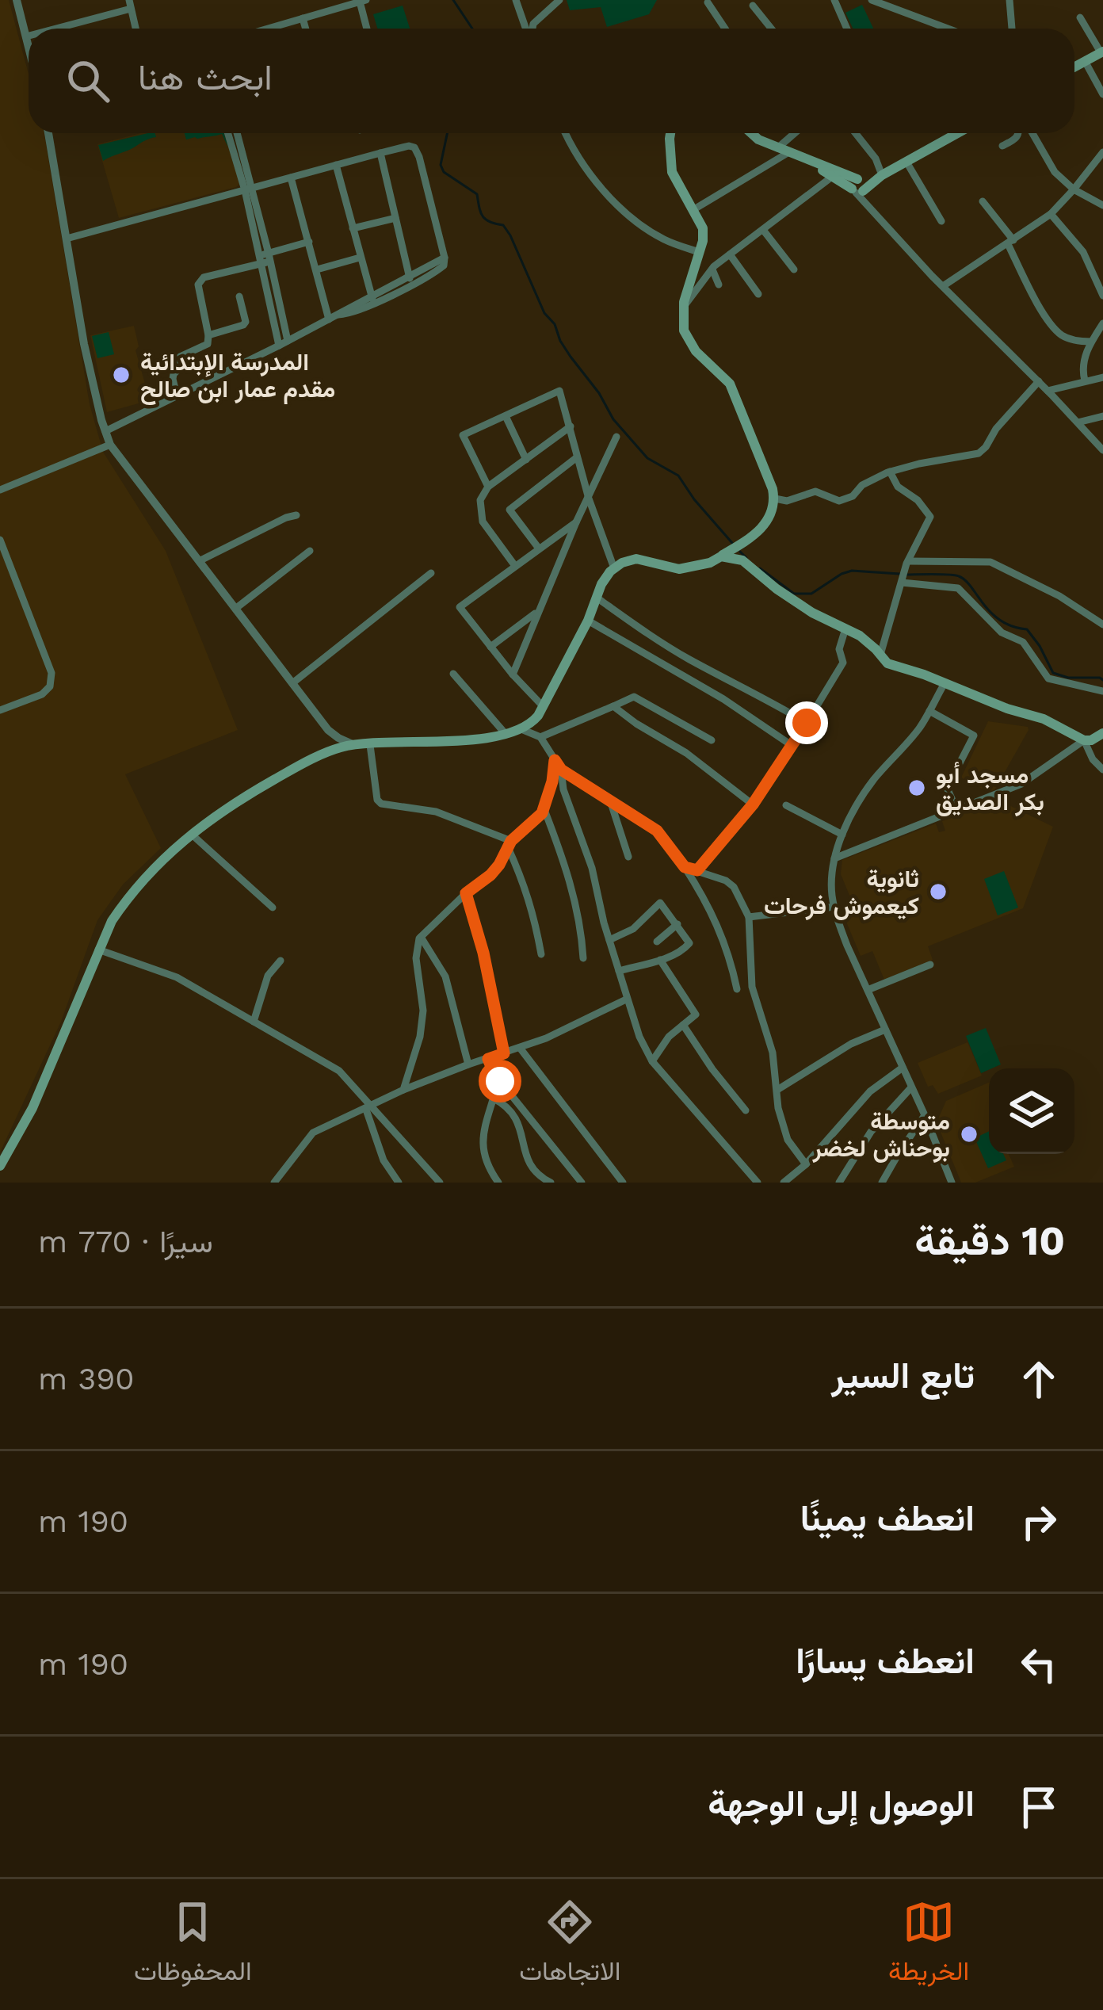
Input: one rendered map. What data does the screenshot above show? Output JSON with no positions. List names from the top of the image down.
{
  "places": [
    "المدرسة الإبتدائية مقدم عمار ابن صالح",
    "مسجد أبو بكر الصديق",
    "ثانوية كيعموش فرحات",
    "متوسطة بوحناش لخضر"
  ],
  "page": {
    "search": "ابحث هنا",
    "heading": ["10 دقيقة", "سيرًا · 770 m"],
    "list": [
      ["تابع السير", "390 m"],
      ["انعطف يمينًا", "190 m"],
      ["انعطف يسارًا", "190 m"],
      "الوصول إلى الوجهة"
    ],
    "nav": ["الخريطة", "الاتجاهات", "المحفوظات"]
  }
}
